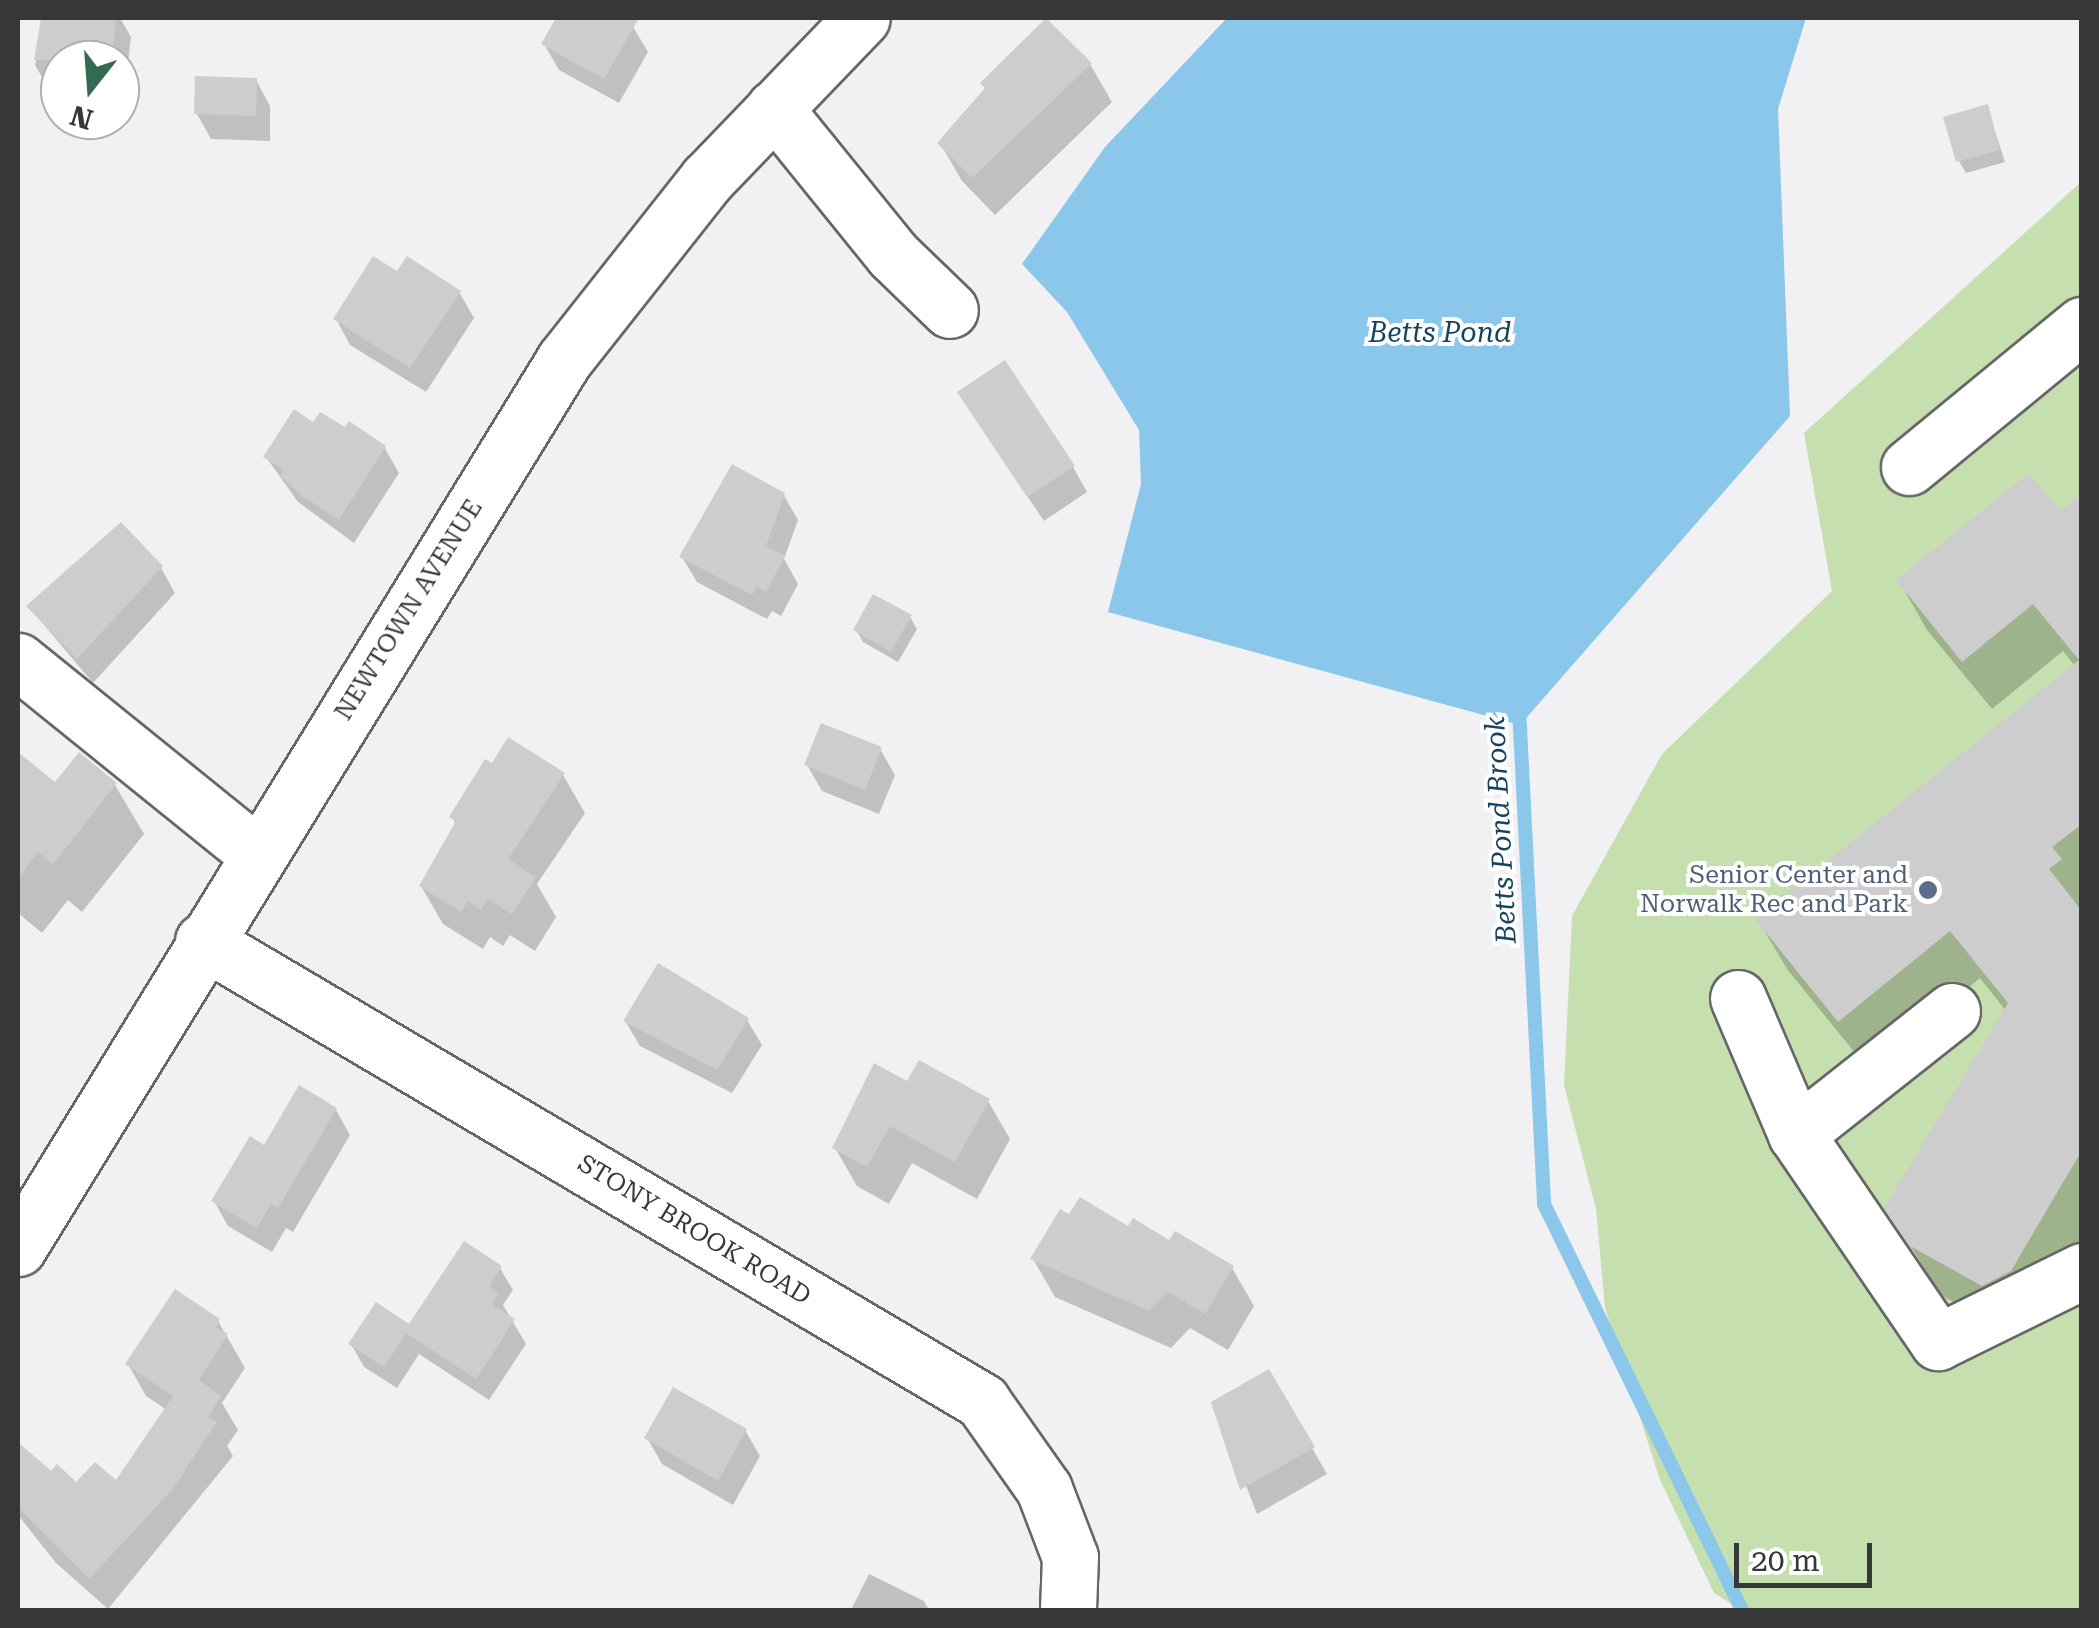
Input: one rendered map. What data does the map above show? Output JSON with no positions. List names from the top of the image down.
{
  "streets": {
    "main road": ["NEWTOWN AVENUE", "STONY BROOK ROAD"]
  },
  "crossings": [
    ["NEWTOWN AVENUE", "STONY BROOK ROAD"]
  ],
  "water": ["Betts Pond", "Betts Pond Brook"],
  "places": ["Senior Center and Norwalk Rec and Park"],
  "scale_bar": "20 m",
  "north": "bottom"
}
